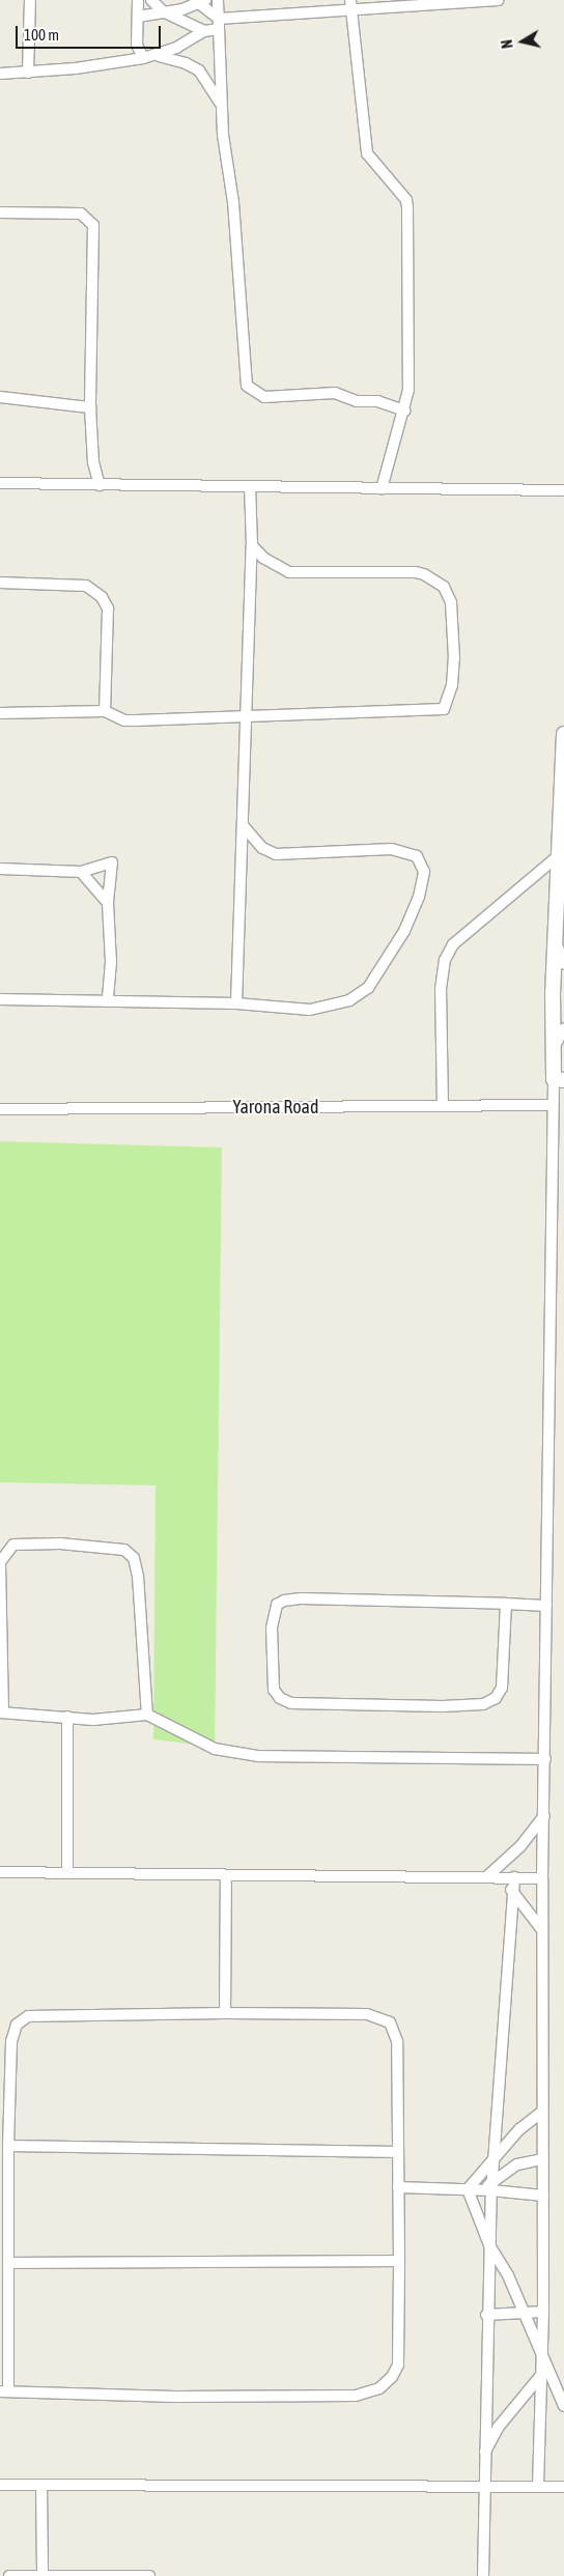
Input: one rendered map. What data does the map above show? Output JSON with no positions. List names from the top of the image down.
{
  "streets": {
    "street": ["Yarona Road"]
  },
  "scale_bar": "100 m",
  "north": "left"
}
